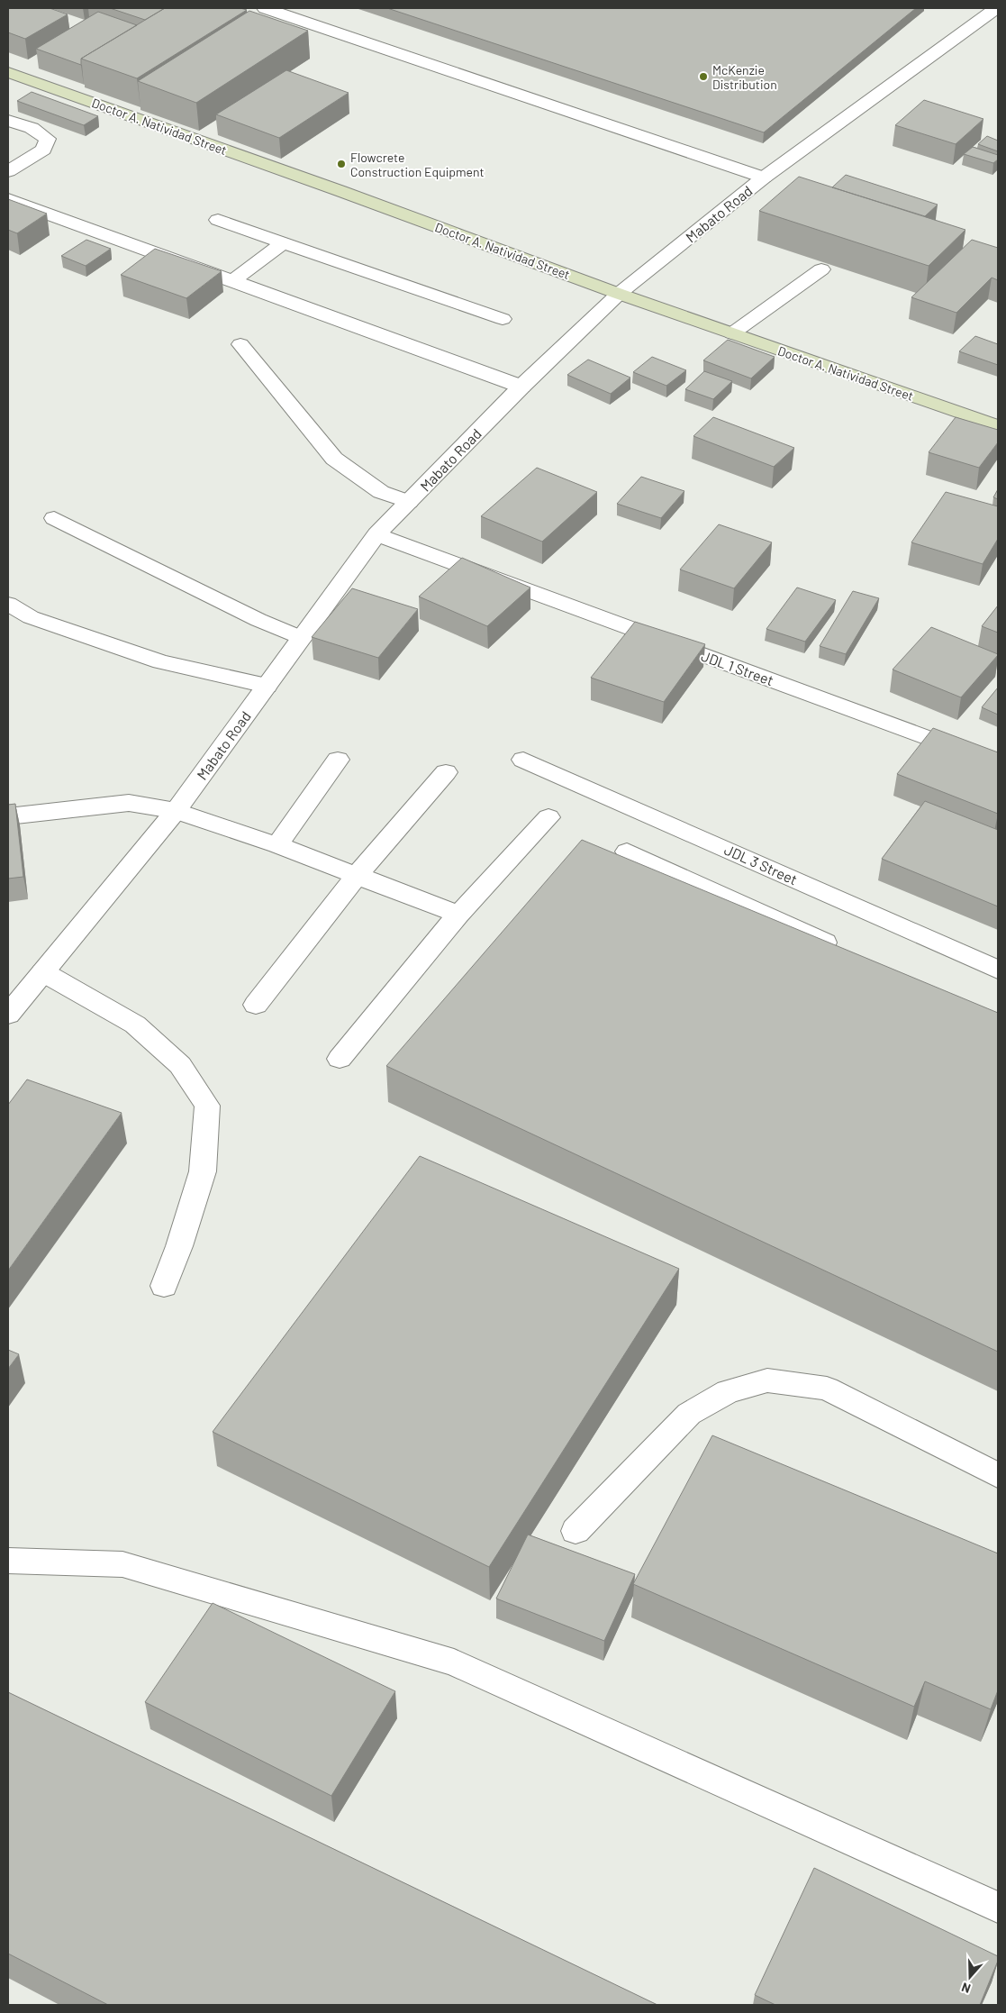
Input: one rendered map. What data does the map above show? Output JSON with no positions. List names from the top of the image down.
{
  "streets": {
    "main road": ["Doctor A. Natividad Street"],
    "street": ["Mabato Road", "JDL 1 Street", "JDL 3 Street"]
  },
  "crossings": [
    ["Doctor A. Natividad Street", "Mabato Road"],
    ["Mabato Road", "JDL 1 Street"]
  ],
  "places": ["McKenzie Distribution", "Flowcrete Construction Equipment"],
  "north": "bottom"
}
